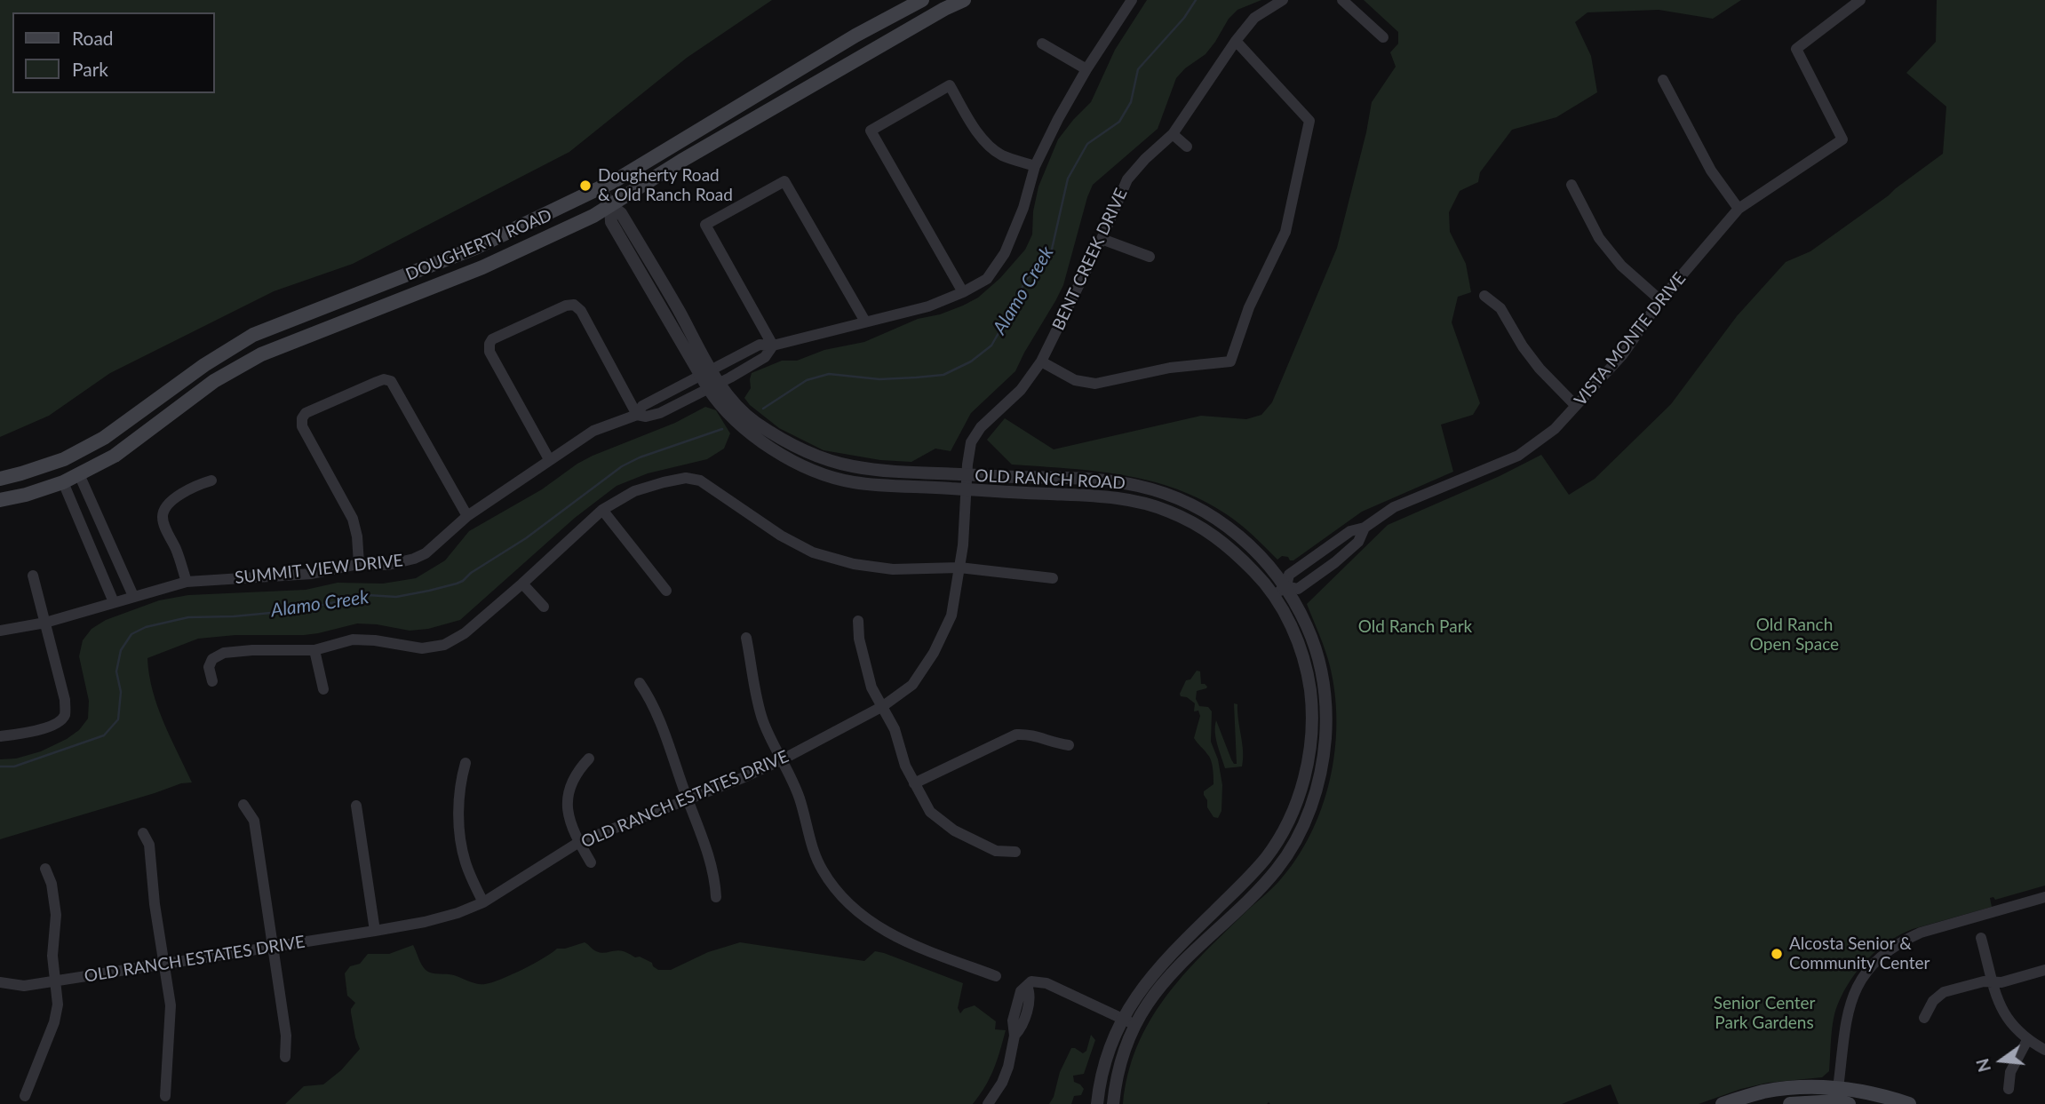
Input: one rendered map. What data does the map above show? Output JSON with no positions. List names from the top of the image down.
{
  "streets": {
    "main road": ["DOUGHERTY ROAD"],
    "street": [
      "BENT CREEK DRIVE",
      "VISTA MONTE DRIVE",
      "OLD RANCH ROAD",
      "SUMMIT VIEW DRIVE",
      "OLD RANCH ESTATES DRIVE"
    ]
  },
  "crossings": [
    ["DOUGHERTY ROAD", "OLD RANCH ROAD"],
    ["BENT CREEK DRIVE", "OLD RANCH ROAD"],
    ["BENT CREEK DRIVE", "OLD RANCH ESTATES DRIVE"],
    ["VISTA MONTE DRIVE", "OLD RANCH ROAD"],
    ["OLD RANCH ROAD", "SUMMIT VIEW DRIVE"],
    ["OLD RANCH ROAD", "OLD RANCH ESTATES DRIVE"]
  ],
  "water": ["Alamo Creek"],
  "parks": ["Old Ranch Open Space", "Old Ranch Park", "Senior Center Park Gardens"],
  "places": ["Dougherty Road & Old Ranch Road", "Alcosta Senior & Community Center"],
  "legend": ["Road", "Park"],
  "north": "left"
}
